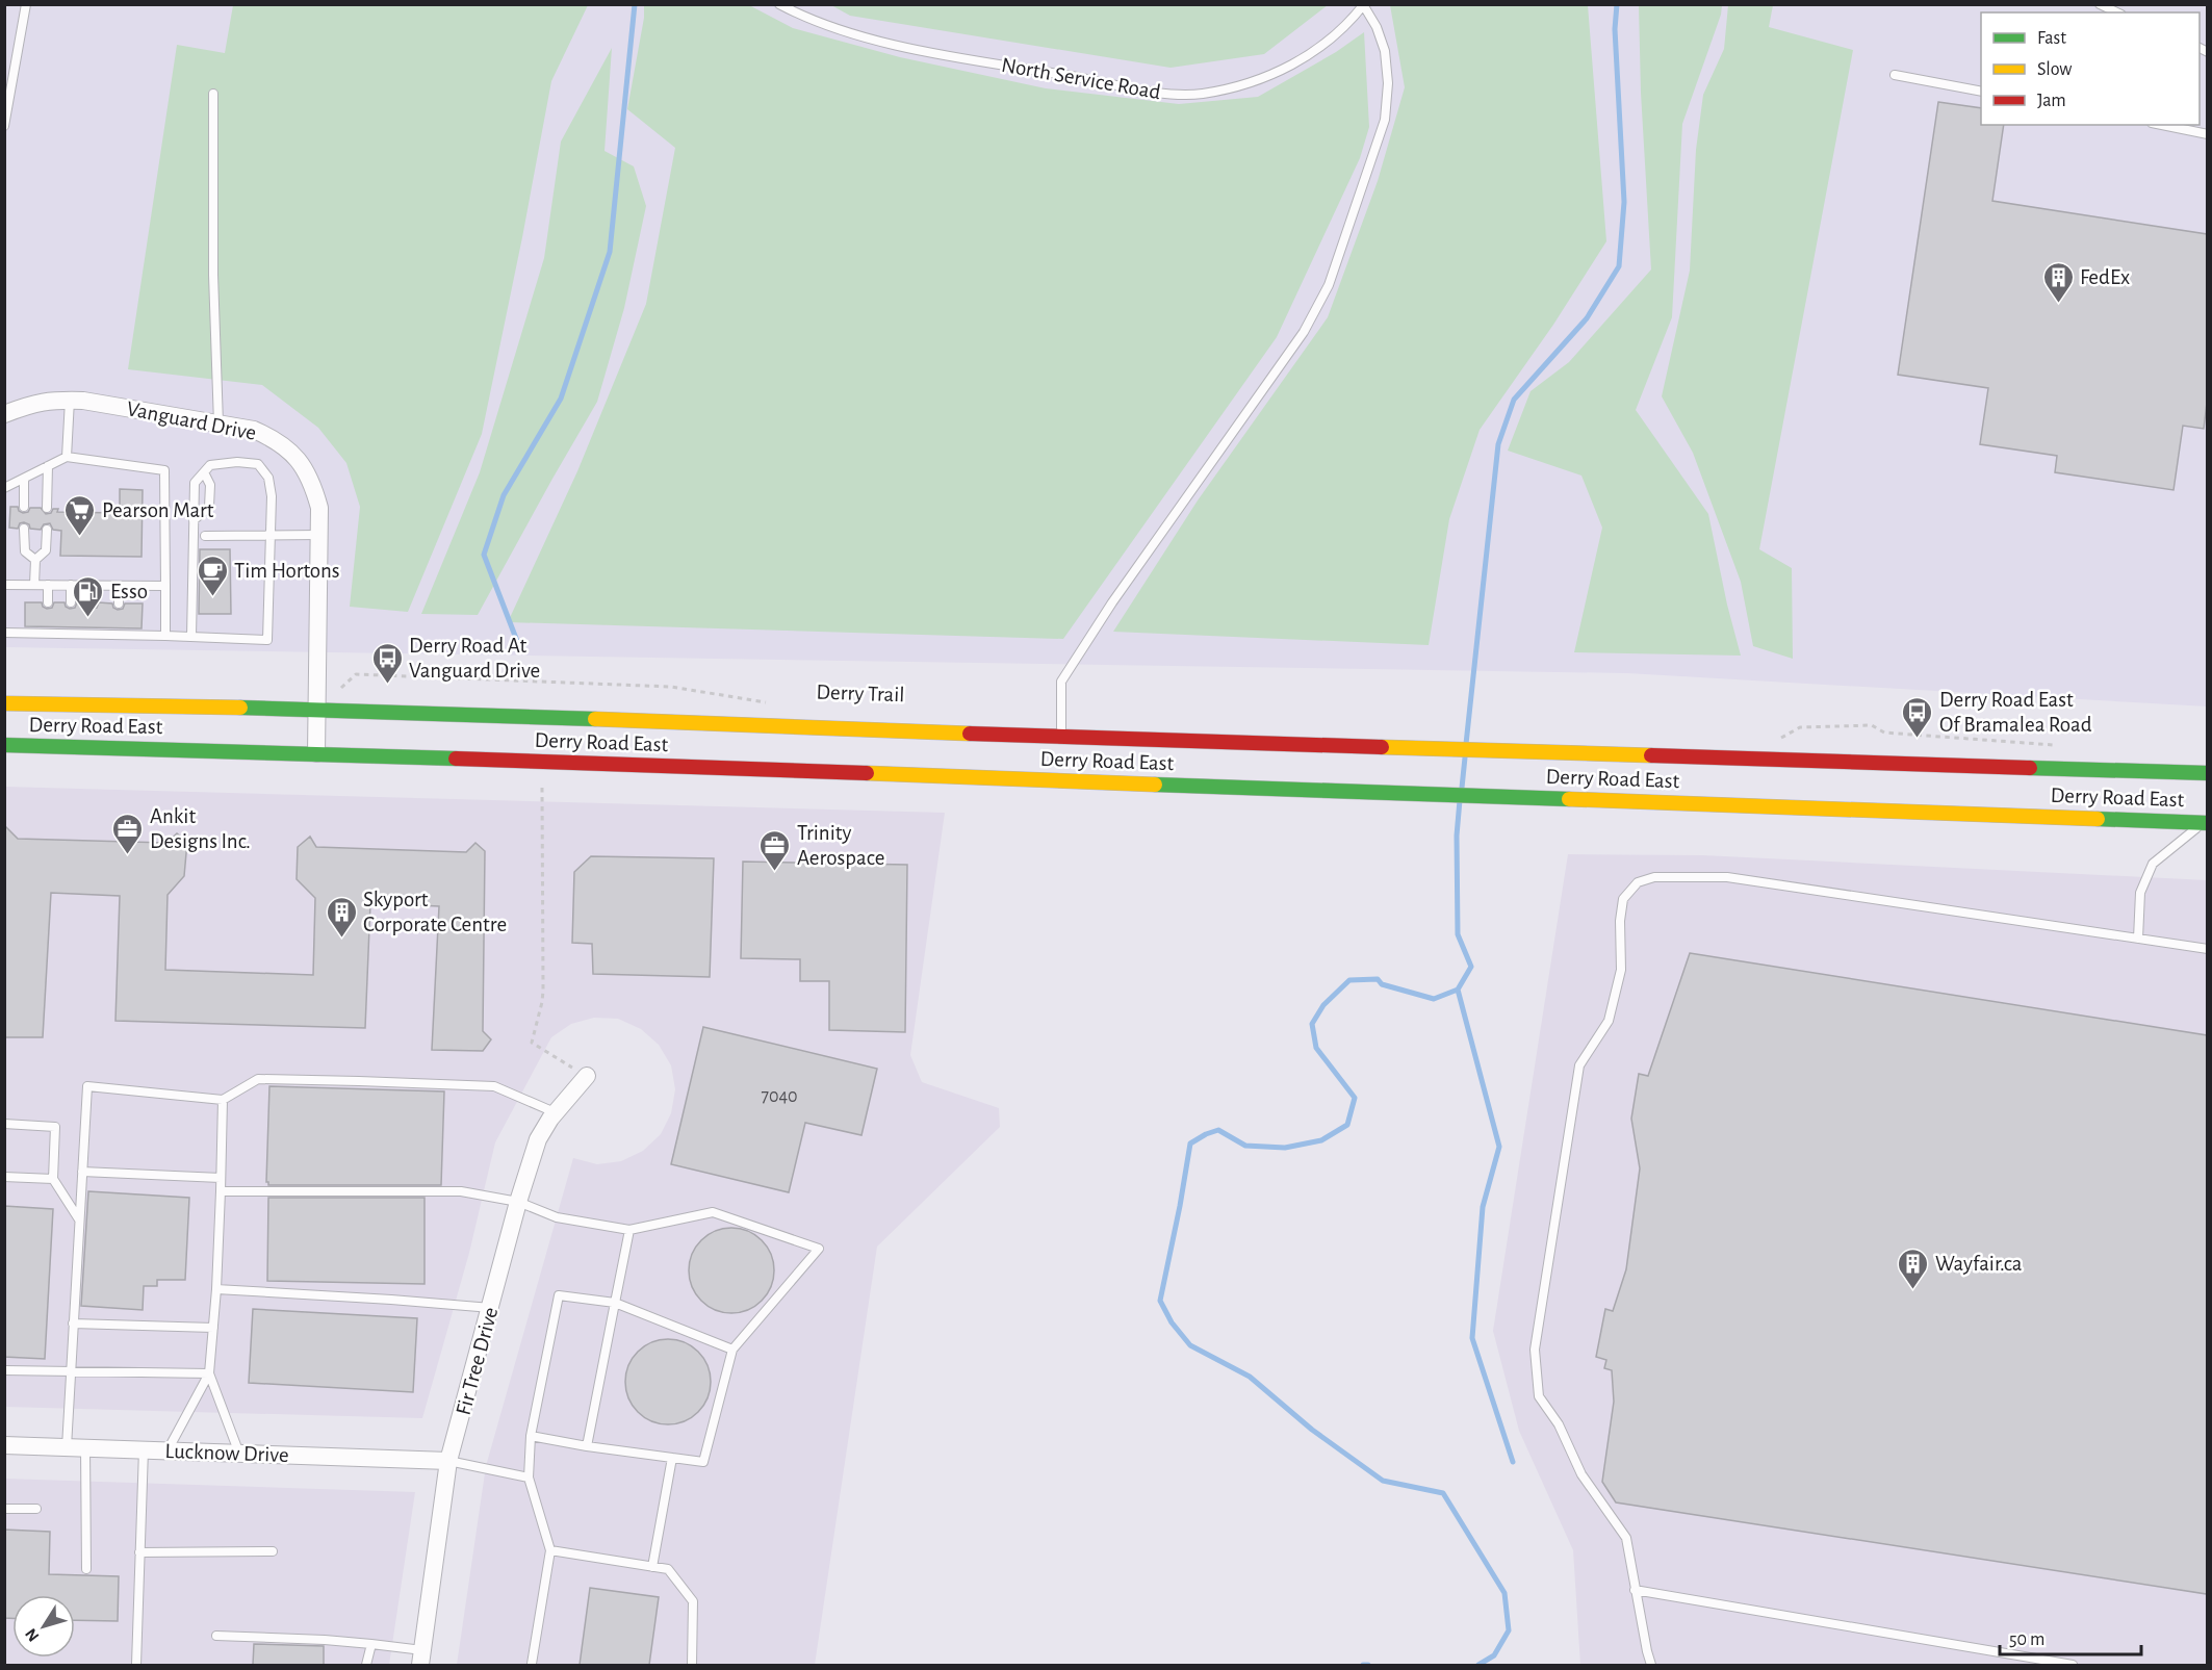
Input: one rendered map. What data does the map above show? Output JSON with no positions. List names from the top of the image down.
{
  "streets": {
    "main road": ["Derry Road East"],
    "street": ["Vanguard Drive", "Fir Tree Drive", "Lucknow Drive"],
    "lane": ["North Service Road"]
  },
  "crossings": [
    ["Vanguard Drive", "Derry Road East"],
    ["Fir Tree Drive", "Lucknow Drive"]
  ],
  "places": {
    "building": ["FedEx", "Skyport Corporate Centre", "Wayfair.ca"],
    "supermarket": ["Pearson Mart"],
    "cafe": ["Tim Hortons"],
    "fuel station": ["Esso"],
    "bus stop": ["Derry Road At Vanguard Drive", "Derry Road East Of Bramalea Road"],
    "office": ["Ankit Designs Inc.", "Trinity Aerospace"]
  },
  "house_numbers": ["7040"],
  "legend": ["Fast", "Slow", "Jam"],
  "scale_bar": "50 m",
  "north": "bottom left"
}
